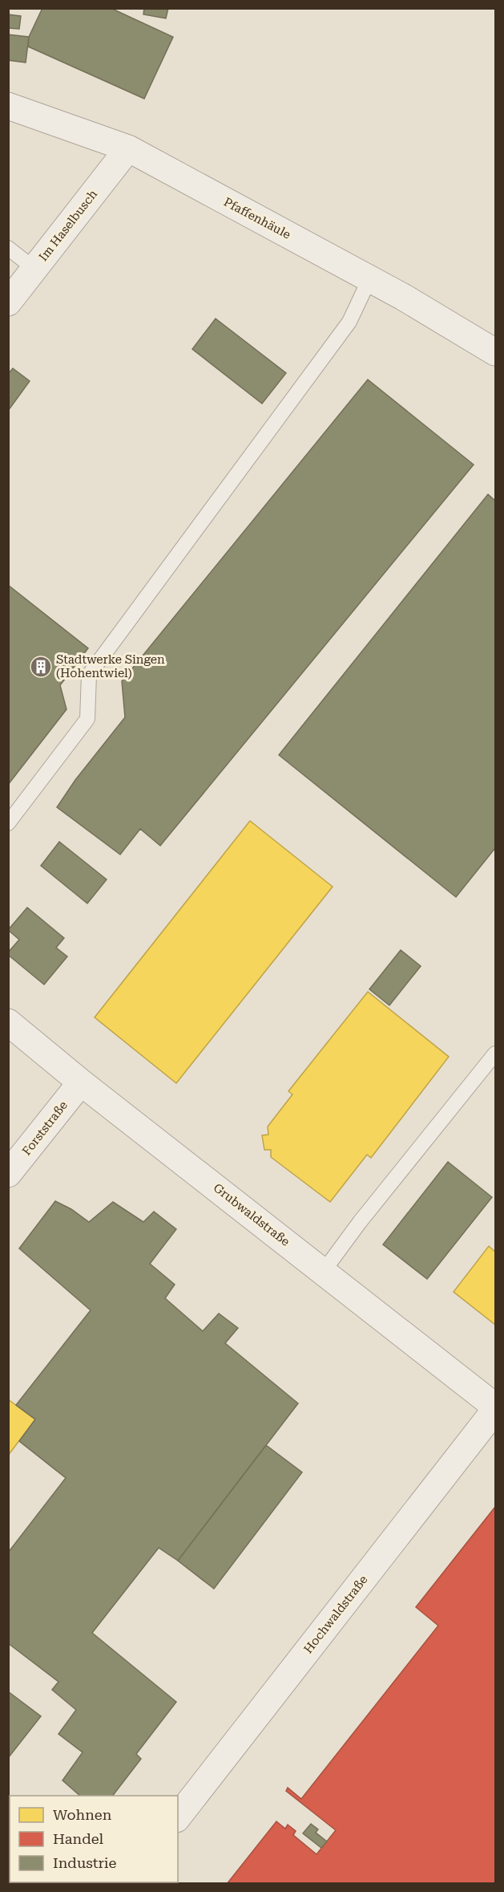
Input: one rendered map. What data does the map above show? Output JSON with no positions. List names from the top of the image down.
{
  "streets": {
    "street": [
      "Pfaffenhäule",
      "Im Haselbusch",
      "Forststraße",
      "Grubwaldstraße",
      "Hochwaldstraße"
    ]
  },
  "crossings": [
    ["Pfaffenhäule", "Im Haselbusch"],
    ["Forststraße", "Grubwaldstraße"],
    ["Grubwaldstraße", "Hochwaldstraße"]
  ],
  "places": {
    "building": ["Stadtwerke Singen (Hohentwiel)"]
  },
  "legend": ["Wohnen", "Handel", "Industrie"]
}
